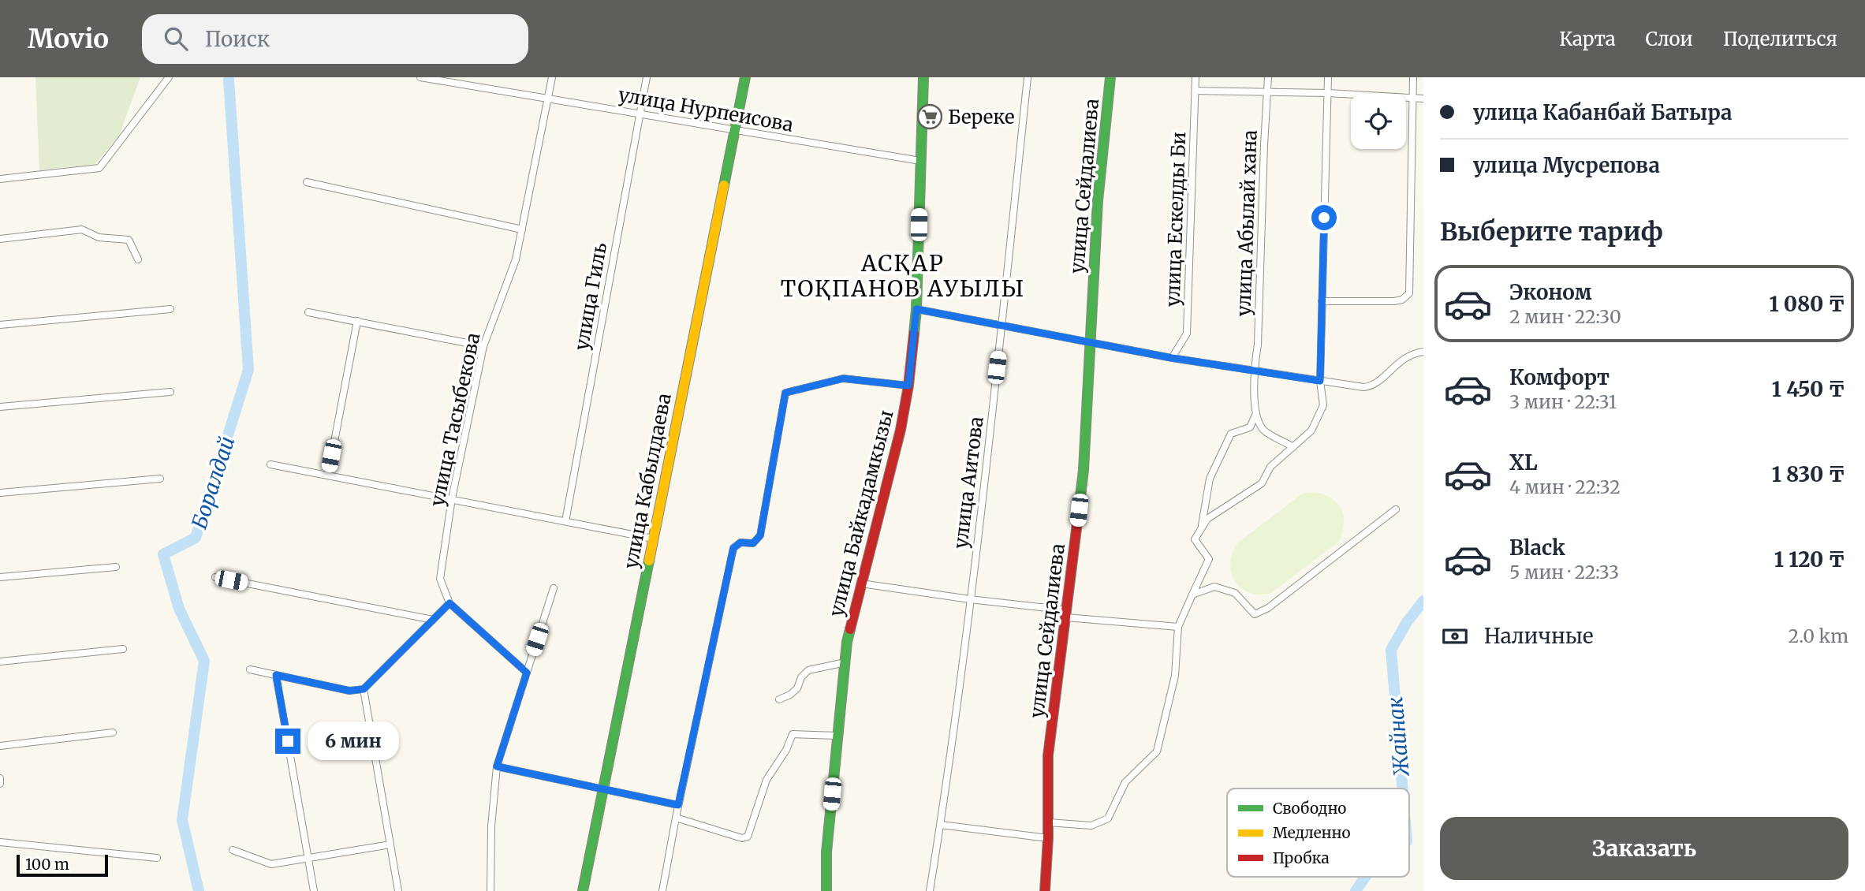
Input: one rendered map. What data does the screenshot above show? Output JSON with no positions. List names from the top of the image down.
{
  "streets": {
    "street": [
      "улица Нурпеисова",
      "улица Сейдалиева",
      "улица Ескелды Би",
      "улица Абылай хана",
      "улица Гиль",
      "улица Тасыбекова",
      "улица Кабылдаева",
      "улица Аитова",
      "улица Байкадамкызы"
    ]
  },
  "crossings": [
    ["улица Нурпеисова", "улица Гиль"],
    ["улица Нурпеисова", "улица Тасыбекова"],
    ["улица Нурпеисова", "улица Кабылдаева"],
    ["улица Нурпеисова", "улица Байкадамкызы"]
  ],
  "districts": ["АСҚАР ТОҚПАНОВ АУЫЛЫ"],
  "water": ["Боралдай", "Жайнак"],
  "places": {
    "supermarket": ["Береке"]
  },
  "legend": ["Свободно", "Медленно", "Пробка"],
  "scale_bar": "100 m",
  "page": {
    "header": "Movio",
    "search": "Поиск",
    "nav": ["Карта", "Слои", "Поделиться"],
    "banner": ["улица Кабанбай Батыра", "улица Мусрепова"],
    "heading": "Выберите тариф",
    "list": [
      {
        "name": "Эконом",
        "note": "2 мин · 22:30",
        "value": "1 080 ₸"
      },
      {
        "name": "Комфорт",
        "note": "3 мин · 22:31",
        "value": "1 450 ₸"
      },
      {
        "name": "XL",
        "note": "4 мин · 22:32",
        "value": "1 830 ₸"
      },
      {
        "name": "Black",
        "note": "5 мин · 22:33",
        "value": "1 120 ₸"
      }
    ],
    "pay": ["Наличные", "2.0 km"],
    "bubble": "6 мин",
    "buttons": "Заказать",
    "scale": "100 m"
  }
}
